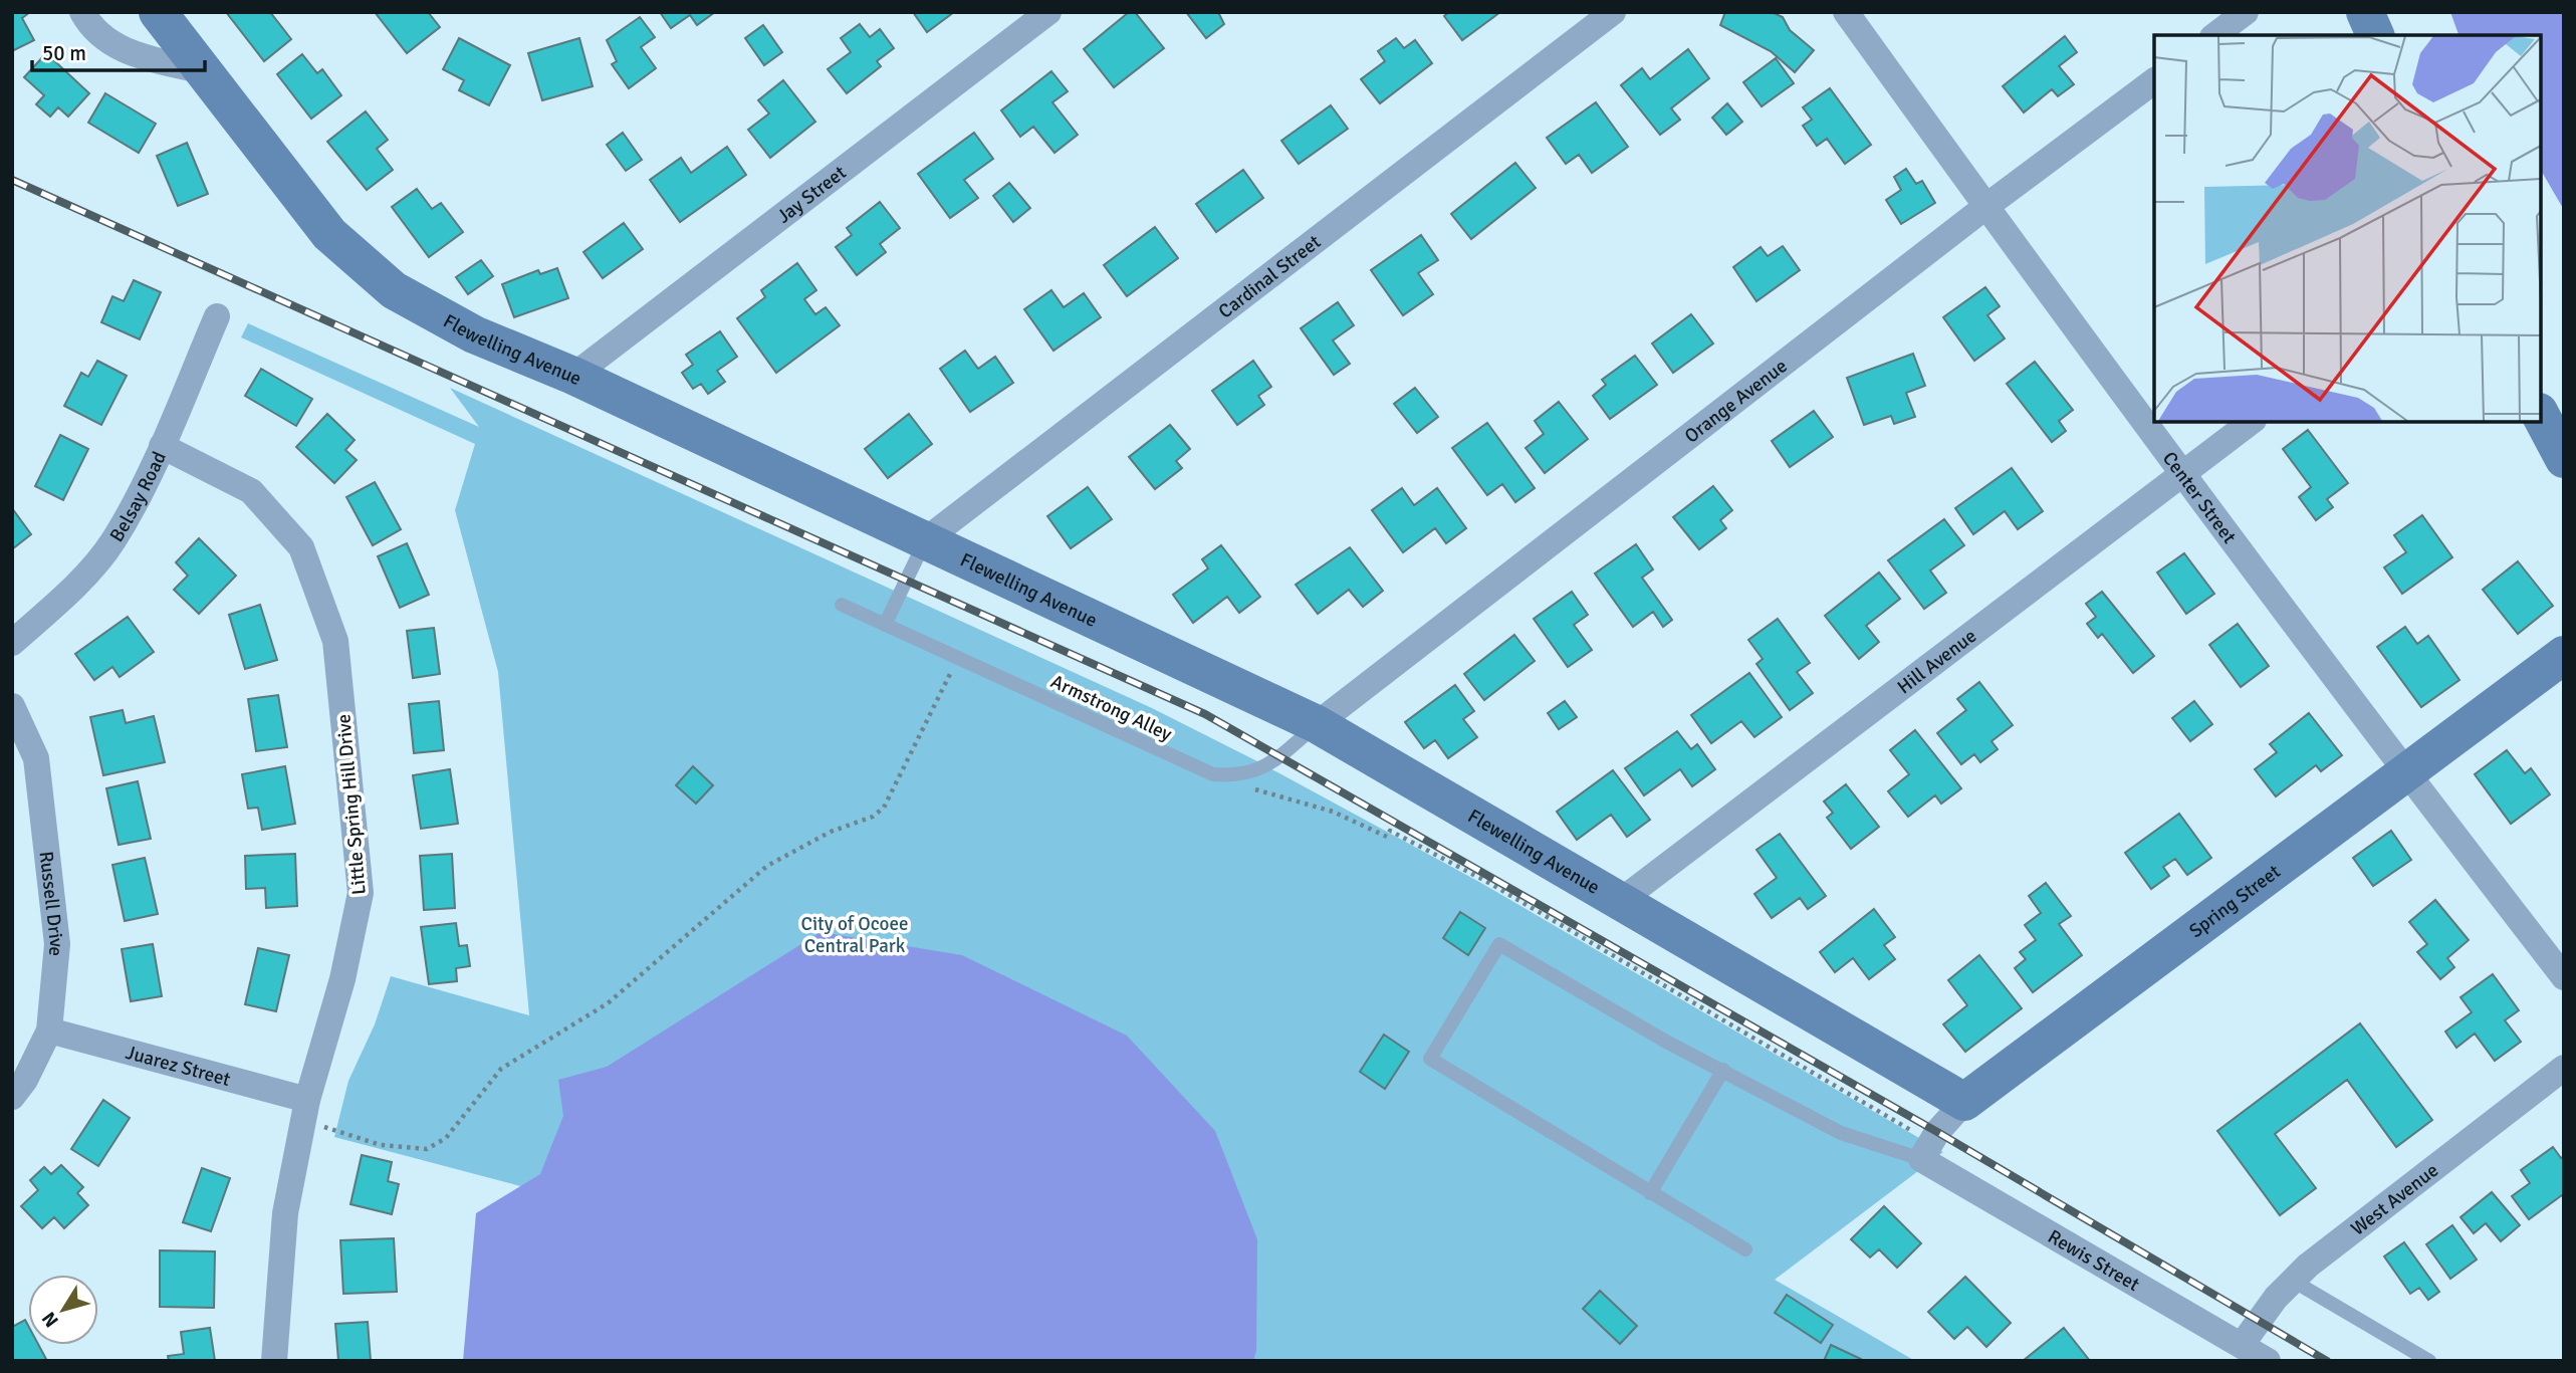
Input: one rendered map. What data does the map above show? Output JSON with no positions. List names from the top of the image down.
{
  "streets": {
    "street": [
      "Jay Street",
      "Cardinal Street",
      "Flewelling Avenue",
      "Orange Avenue",
      "Belsay Road",
      "Center Street",
      "Hill Avenue",
      "Little Spring Hill Drive",
      "Spring Street",
      "Russell Drive",
      "Juarez Street",
      "West Avenue",
      "Rewis Street"
    ],
    "lane": ["Armstrong Alley"]
  },
  "crossings": [
    ["Jay Street", "Flewelling Avenue"],
    ["Cardinal Street", "Flewelling Avenue"],
    ["Flewelling Avenue", "Orange Avenue"],
    ["Flewelling Avenue", "Hill Avenue"],
    ["Flewelling Avenue", "Armstrong Alley"],
    ["Flewelling Avenue", "Spring Street"],
    ["Orange Avenue", "Center Street"],
    ["Orange Avenue", "Armstrong Alley"],
    ["Belsay Road", "Little Spring Hill Drive"],
    ["Center Street", "Hill Avenue"],
    ["Center Street", "Spring Street"],
    ["Little Spring Hill Drive", "Juarez Street"],
    ["Spring Street", "Rewis Street"],
    ["Russell Drive", "Juarez Street"],
    ["West Avenue", "Rewis Street"]
  ],
  "parks": ["City of Ocoee Central Park"],
  "scale_bar": "50 m",
  "north": "bottom left"
}
